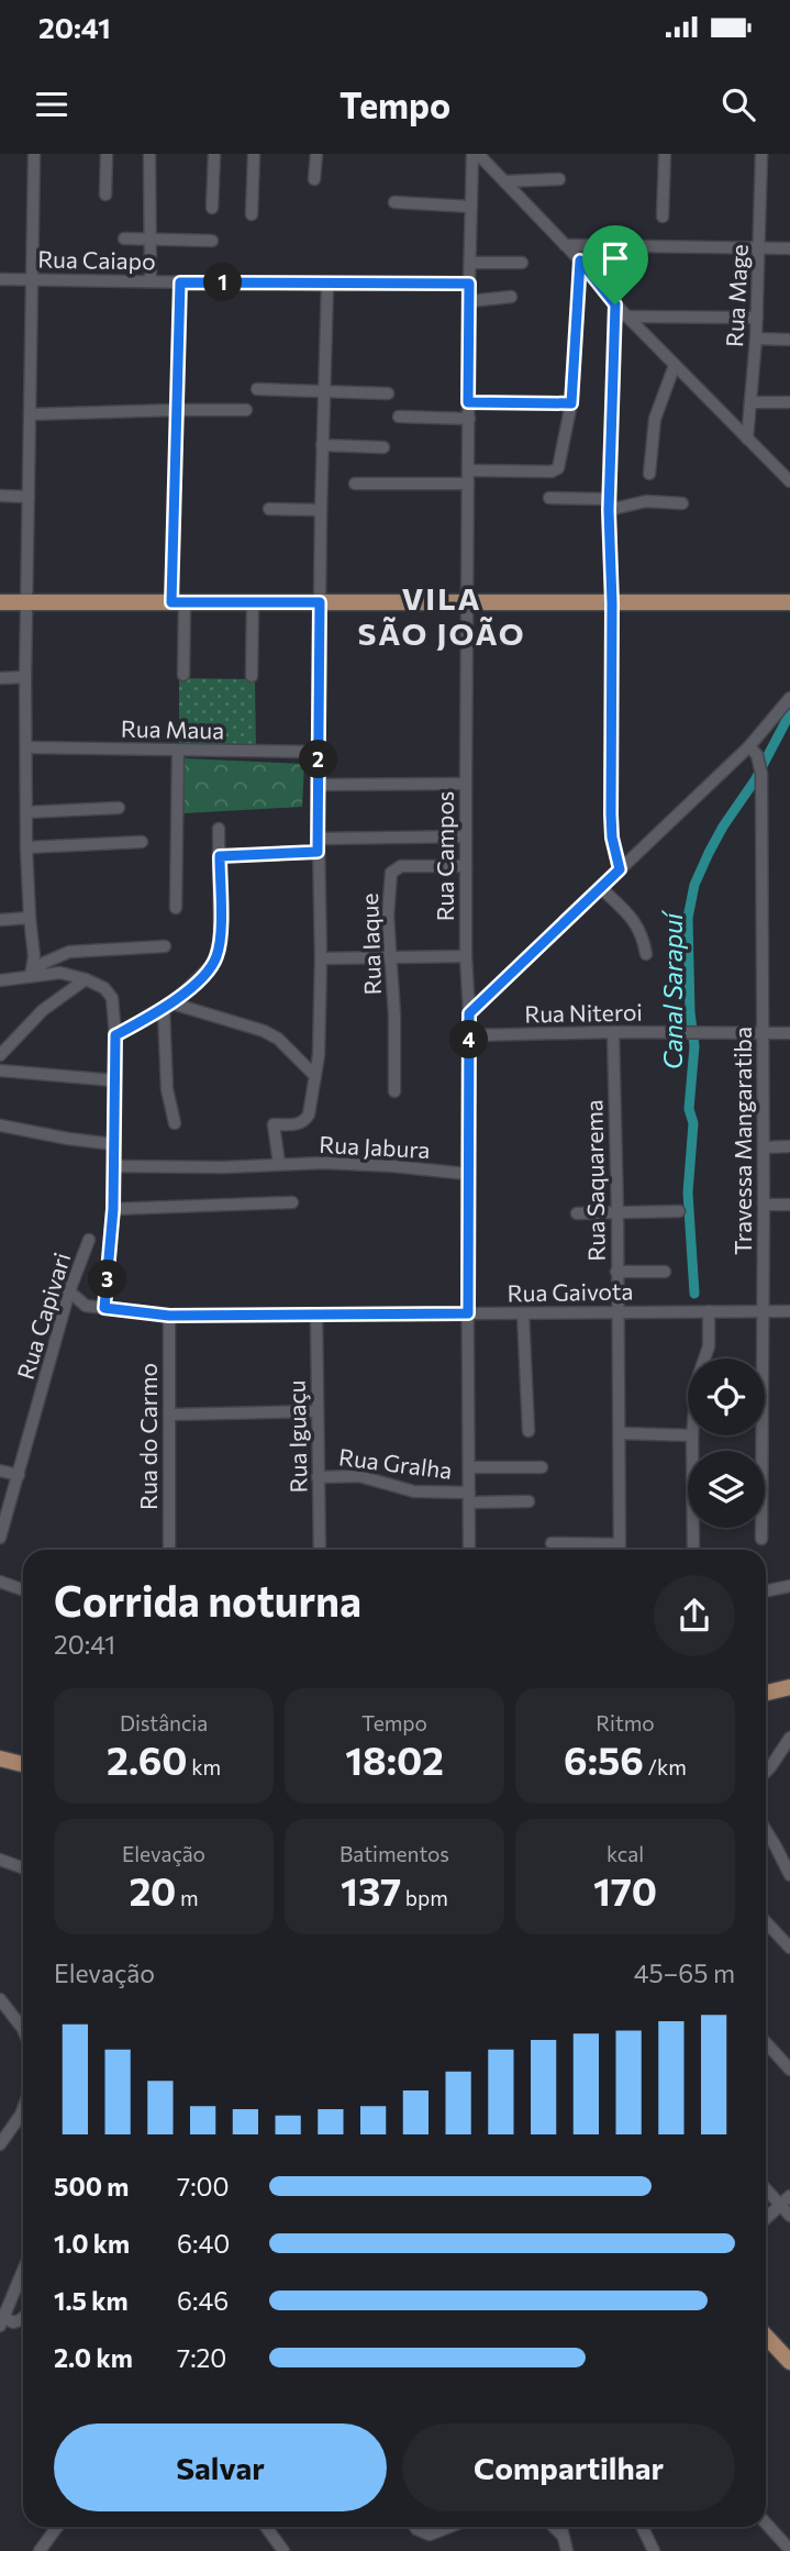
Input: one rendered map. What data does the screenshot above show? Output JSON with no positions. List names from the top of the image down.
{
  "streets": {
    "street": [
      "Rua Caiapo",
      "Rua Mage",
      "Rua Maua",
      "Rua Campos",
      "Rua Iaque",
      "Rua Niteroi",
      "Travessa Mangaratiba",
      "Rua Jabura",
      "Rua Saquarema",
      "Rua Gaivota",
      "Rua Capivari",
      "Rua do Carmo",
      "Rua Iguaçu",
      "Rua Gralha"
    ]
  },
  "crossings": [
    ["Rua Caiapo", "Rua Campos"],
    ["Rua Campos", "Rua Iaque"],
    ["Rua Campos", "Rua Niteroi"],
    ["Rua Campos", "Rua Jabura"],
    ["Rua Campos", "Rua Gaivota"],
    ["Rua Campos", "Rua Gralha"],
    ["Rua Niteroi", "Travessa Mangaratiba"],
    ["Rua Niteroi", "Rua Saquarema"],
    ["Travessa Mangaratiba", "Rua Gaivota"],
    ["Rua Jabura", "Rua Capivari"],
    ["Rua Saquarema", "Rua Gaivota"],
    ["Rua Gaivota", "Rua Capivari"],
    ["Rua Gaivota", "Rua do Carmo"],
    ["Rua Gaivota", "Rua Iguaçu"],
    ["Rua Iguaçu", "Rua Gralha"]
  ],
  "districts": ["VILA SÃO JOÃO"],
  "water": ["Canal Sarapuí"],
  "page": {
    "status": "20:41",
    "header": "Tempo",
    "pins": [
      "1",
      "2",
      "4",
      "3"
    ],
    "heading": ["Corrida noturna", "20:41"],
    "stats": [
      ["Distância", "2.60 km"],
      ["Tempo", "18:02"],
      ["Ritmo", "6:56 /km"],
      ["Elevação", "20 m"],
      ["Batimentos", "137 bpm"],
      ["kcal", "170"]
    ],
    "chart": ["Elevação", "45–65 m"],
    "list": [
      {
        "name": "500 m",
        "note": "7:00"
      },
      {
        "name": "1.0 km",
        "note": "6:40"
      },
      {
        "name": "1.5 km",
        "note": "6:46"
      },
      {
        "name": "2.0 km",
        "note": "7:20"
      }
    ],
    "buttons": ["Salvar", "Compartilhar"]
  }
}
